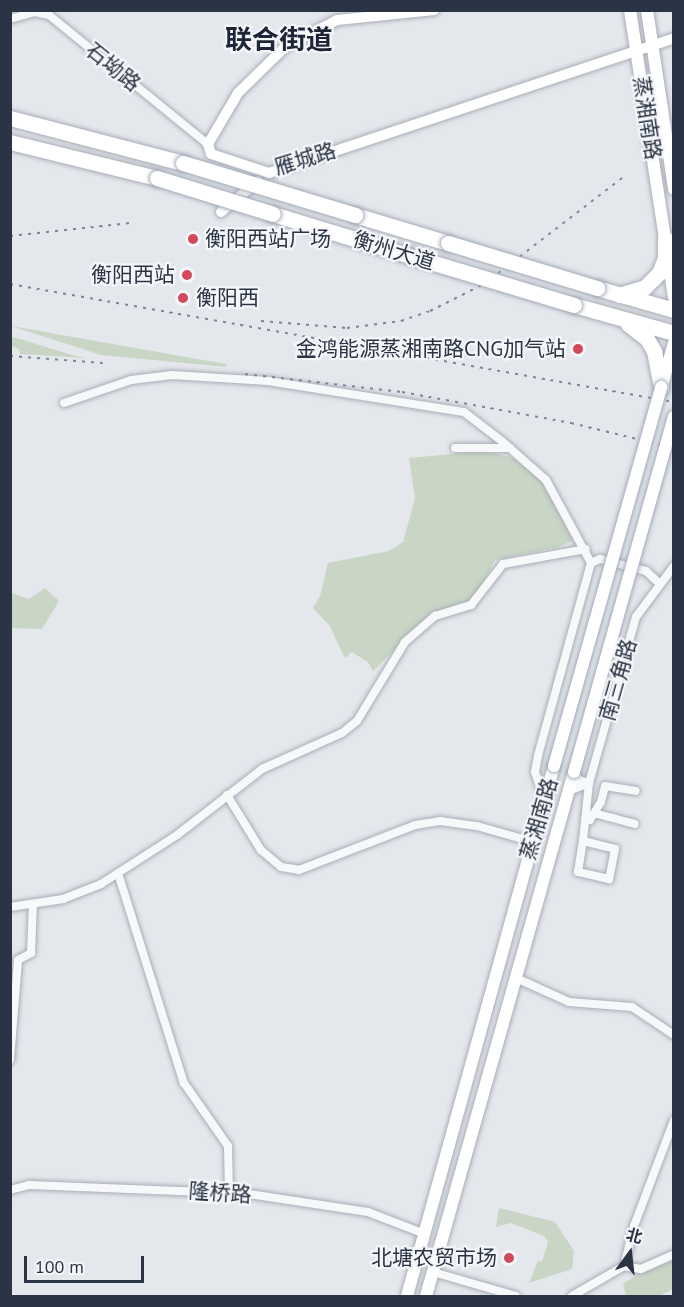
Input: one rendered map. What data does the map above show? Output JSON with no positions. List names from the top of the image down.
{
  "streets": {
    "highway": ["衡州大道"],
    "main road": ["蒸湘南路"],
    "street": [
      "石坳路",
      "雁城路",
      "南三角路",
      "隆桥路"
    ]
  },
  "crossings": [
    ["石坳路", "雁城路"],
    ["蒸湘南路", "雁城路"],
    ["蒸湘南路", "隆桥路"]
  ],
  "districts": ["联合街道"],
  "places": [
    "衡阳西站广场",
    "衡阳西站",
    "衡阳西",
    "金鸿能源蒸湘南路CNG加气站",
    "北塘农贸市场"
  ],
  "scale_bar": "100 m",
  "north": "top"
}
